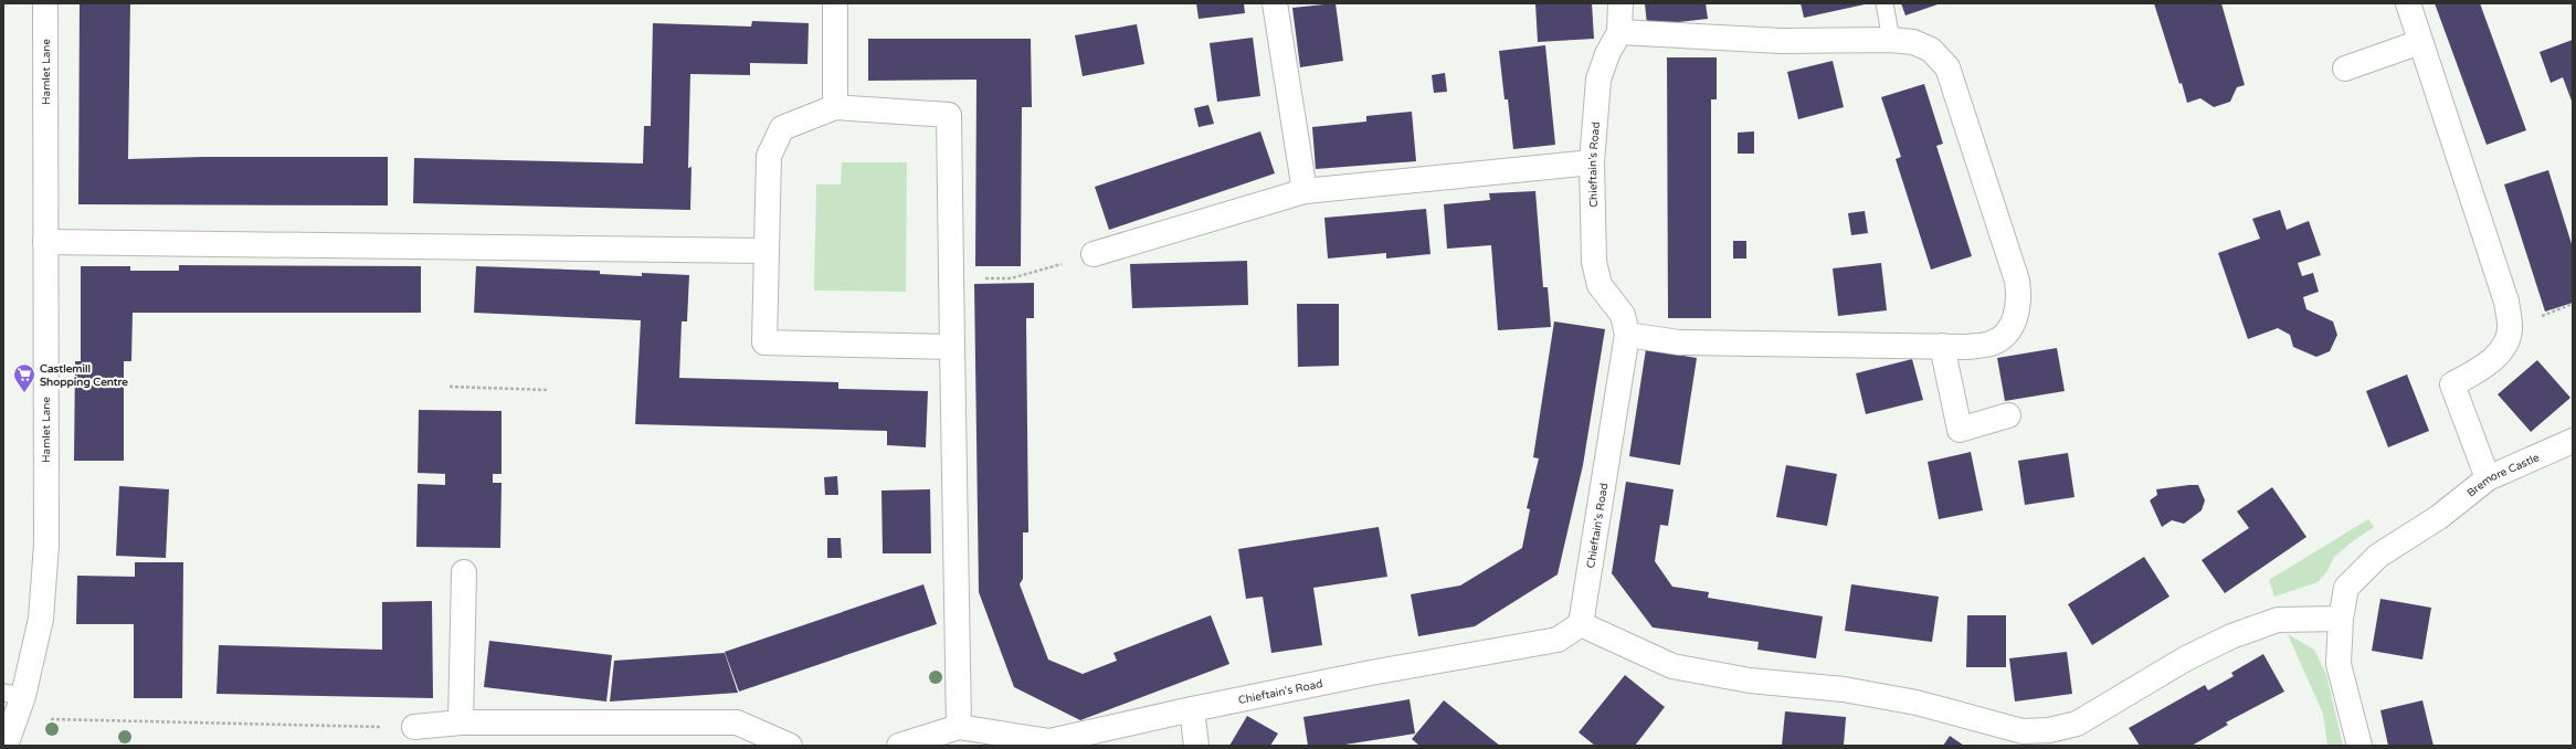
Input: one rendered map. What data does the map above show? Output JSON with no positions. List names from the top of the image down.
{
  "streets": {
    "street": ["Hamlet Lane", "Chieftain's Road", "Bremore Castle"]
  },
  "places": {
    "supermarket": ["Castlemill Shopping Centre"]
  }
}
